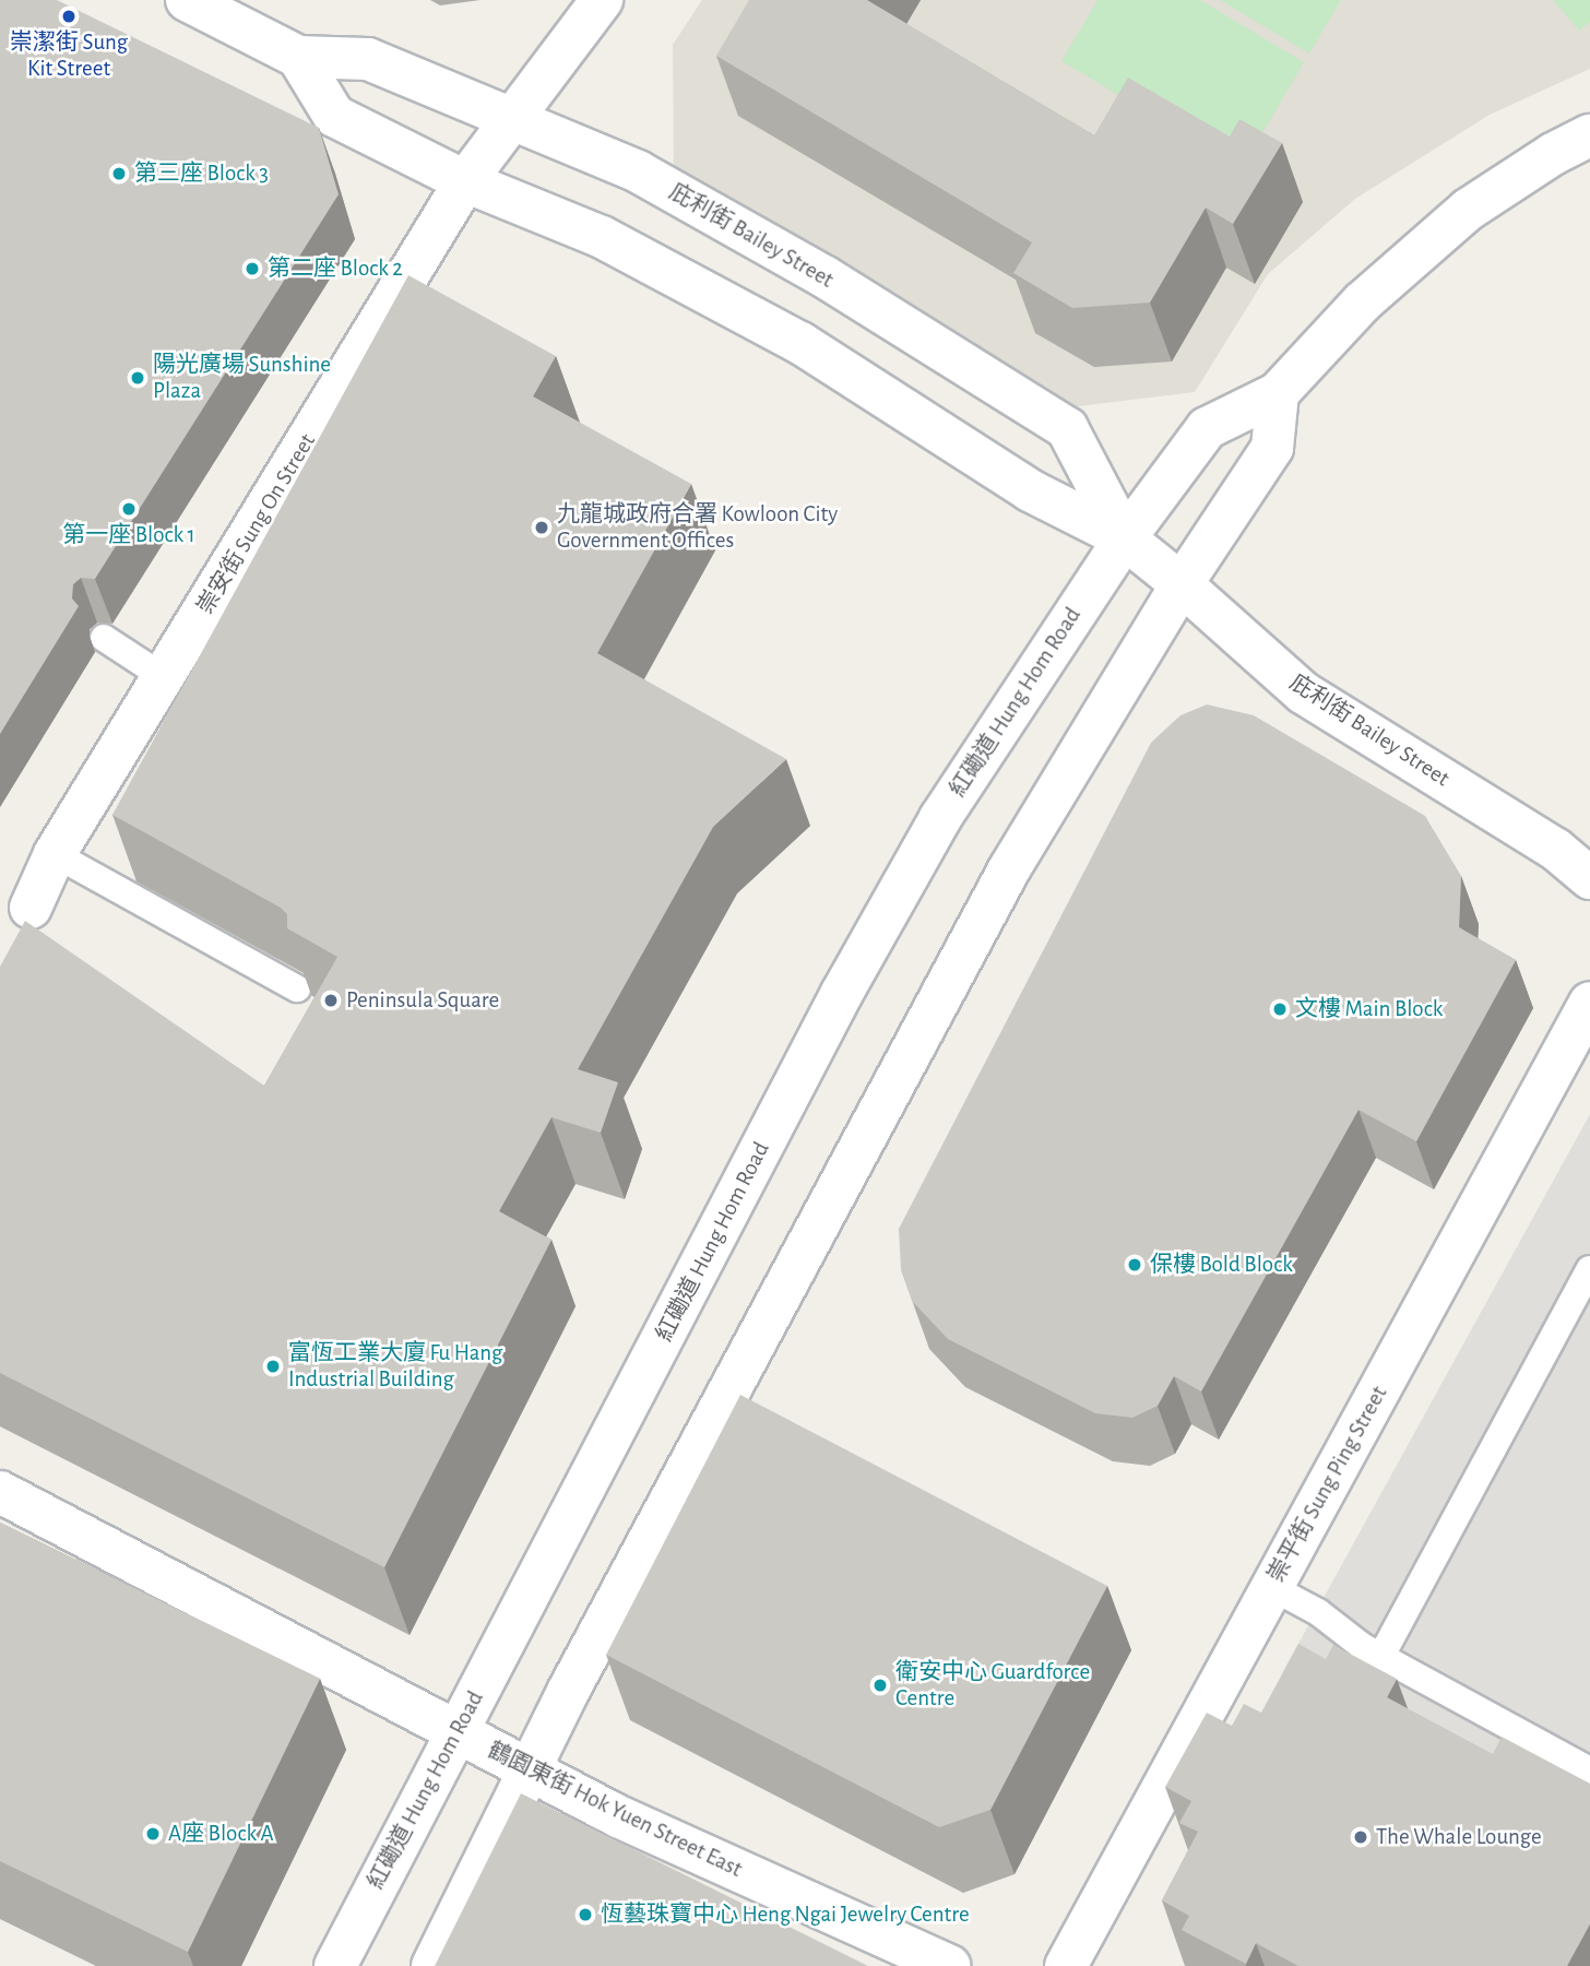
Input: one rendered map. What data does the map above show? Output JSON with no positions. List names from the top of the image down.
{
  "streets": {
    "main road": [
      "庇利街 Bailey Street",
      "崇安街 Sung On Street",
      "紅磡道 Hung Hom Road",
      "崇平街 Sung Ping Street",
      "鶴園東街 Hok Yuen Street East"
    ]
  },
  "crossings": [
    ["庇利街 Bailey Street", "崇安街 Sung On Street"],
    ["庇利街 Bailey Street", "紅磡道 Hung Hom Road"],
    ["紅磡道 Hung Hom Road", "鶴園東街 Hok Yuen Street East"]
  ],
  "places": [
    "崇潔街 Sung Kit Street",
    "第三座 Block 3",
    "第二座 Block 2",
    "陽光廣場 Sunshine Plaza",
    "第一座 Block 1",
    "九龍城政府合署 Kowloon City Government Offices",
    "Peninsula Square",
    "文樓 Main Block",
    "保樓 Bold Block",
    "富恆工業大廈 Fu Hang Industrial Building",
    "衛安中心 Guardforce Centre",
    "A座 Block A",
    "The Whale Lounge",
    "恆藝珠寶中心 Heng Ngai Jewelry Centre"
  ]
}
